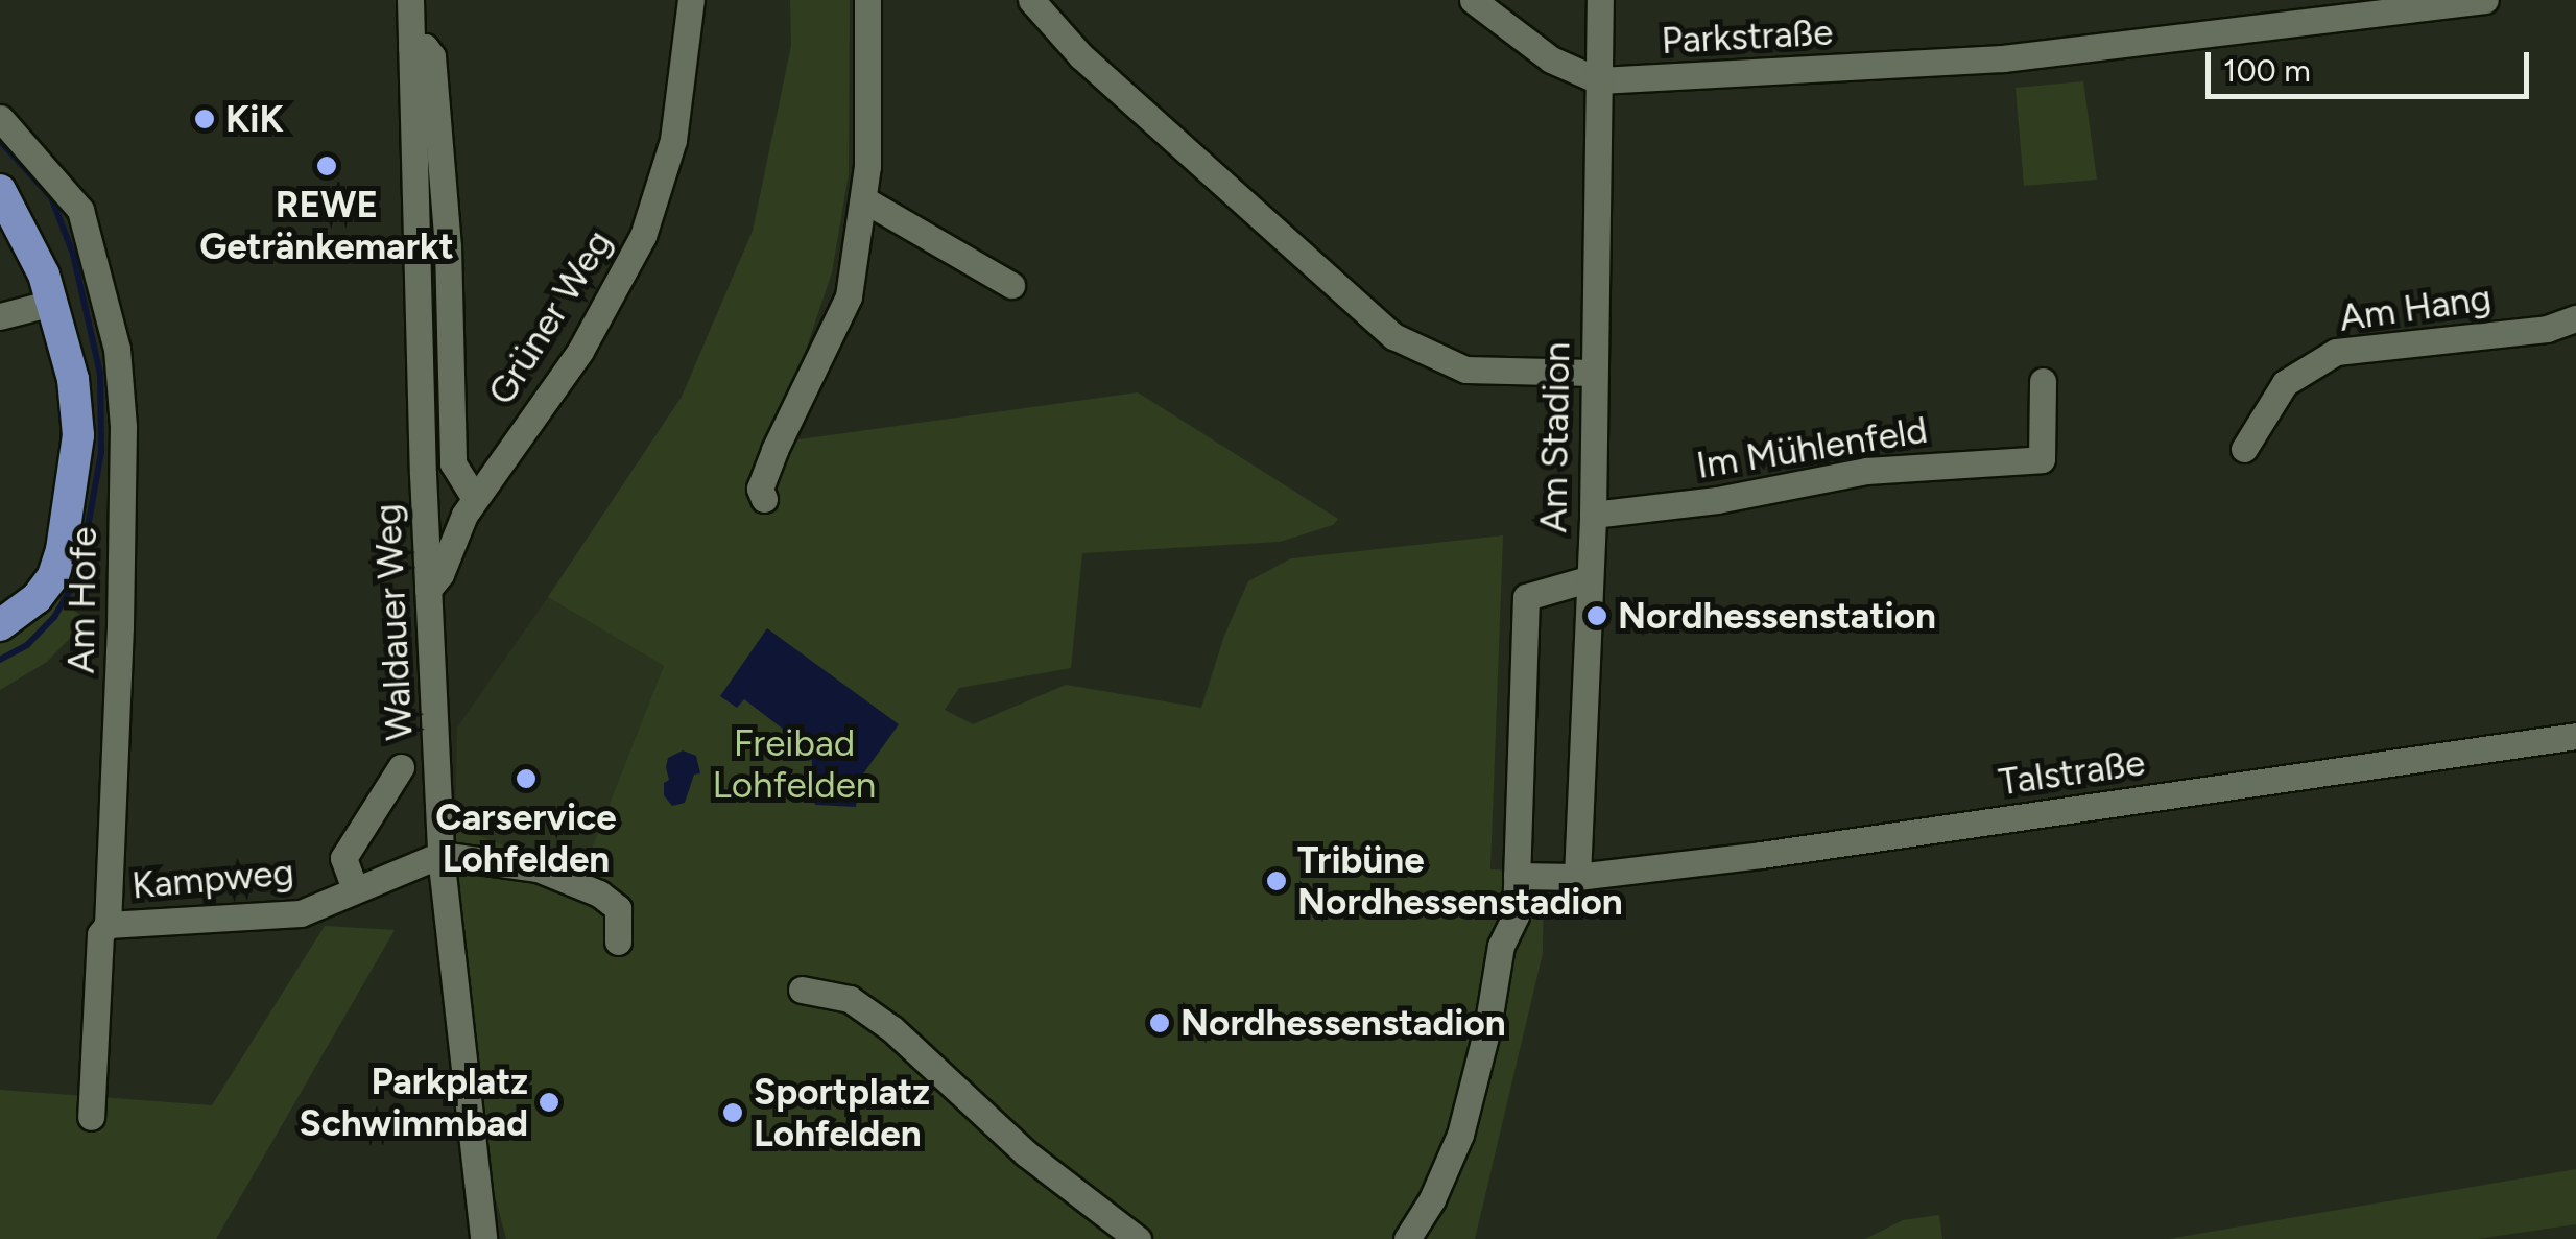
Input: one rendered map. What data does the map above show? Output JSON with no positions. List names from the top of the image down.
{
  "streets": {
    "street": [
      "Parkstraße",
      "Am Hang",
      "Grüner Weg",
      "Am Stadion",
      "Im Mühlenfeld",
      "Am Hofe",
      "Waldauer Weg",
      "Talstraße",
      "Kampweg"
    ]
  },
  "crossings": [
    ["Parkstraße", "Am Stadion"],
    ["Grüner Weg", "Waldauer Weg"],
    ["Am Stadion", "Im Mühlenfeld"],
    ["Am Stadion", "Talstraße"],
    ["Am Hofe", "Kampweg"],
    ["Waldauer Weg", "Kampweg"]
  ],
  "parks": ["Freibad Lohfelden"],
  "places": [
    "KiK",
    "REWE Getränkemarkt",
    "Nordhessenstation",
    "Carservice Lohfelden",
    "Tribüne Nordhessenstadion",
    "Nordhessenstadion",
    "Parkplatz Schwimmbad",
    "Sportplatz Lohfelden"
  ],
  "scale_bar": "100 m"
}
